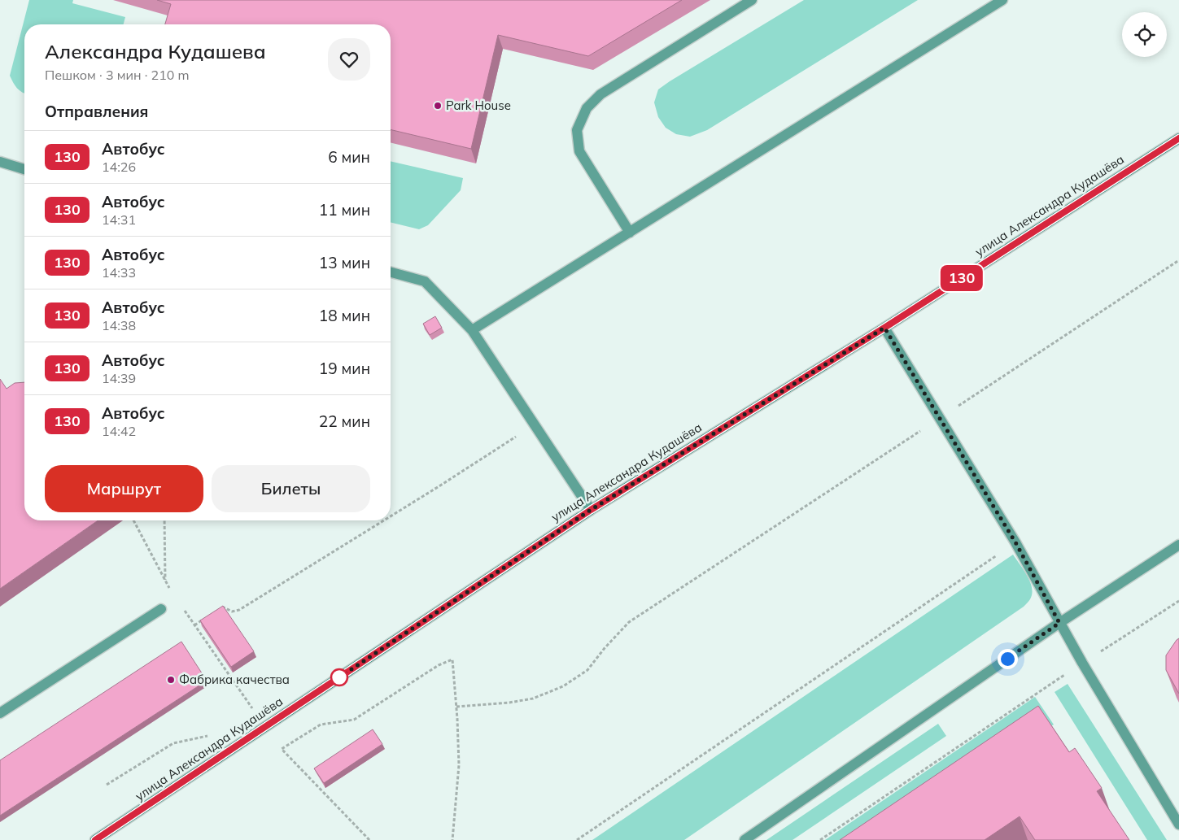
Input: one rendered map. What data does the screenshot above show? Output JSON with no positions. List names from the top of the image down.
{
  "streets": {
    "main road": ["улица Александра Кудашёва"]
  },
  "places": ["Park House", "Фабрика качества"],
  "lines": ["bus line 130"],
  "page": {
    "on_map": "130",
    "heading": [
      ["Александра Кудашева", "Пешком · 3 мин · 210 m"],
      "Отправления"
    ],
    "list": [
      {
        "mark": "130",
        "name": "Автобус",
        "note": "14:26",
        "value": "6 мин"
      },
      {
        "mark": "130",
        "name": "Автобус",
        "note": "14:31",
        "value": "11 мин"
      },
      {
        "mark": "130",
        "name": "Автобус",
        "note": "14:33",
        "value": "13 мин"
      },
      {
        "mark": "130",
        "name": "Автобус",
        "note": "14:38",
        "value": "18 мин"
      },
      {
        "mark": "130",
        "name": "Автобус",
        "note": "14:39",
        "value": "19 мин"
      },
      {
        "mark": "130",
        "name": "Автобус",
        "note": "14:42",
        "value": "22 мин"
      }
    ],
    "buttons": ["Маршрут", "Билеты"]
  }
}
